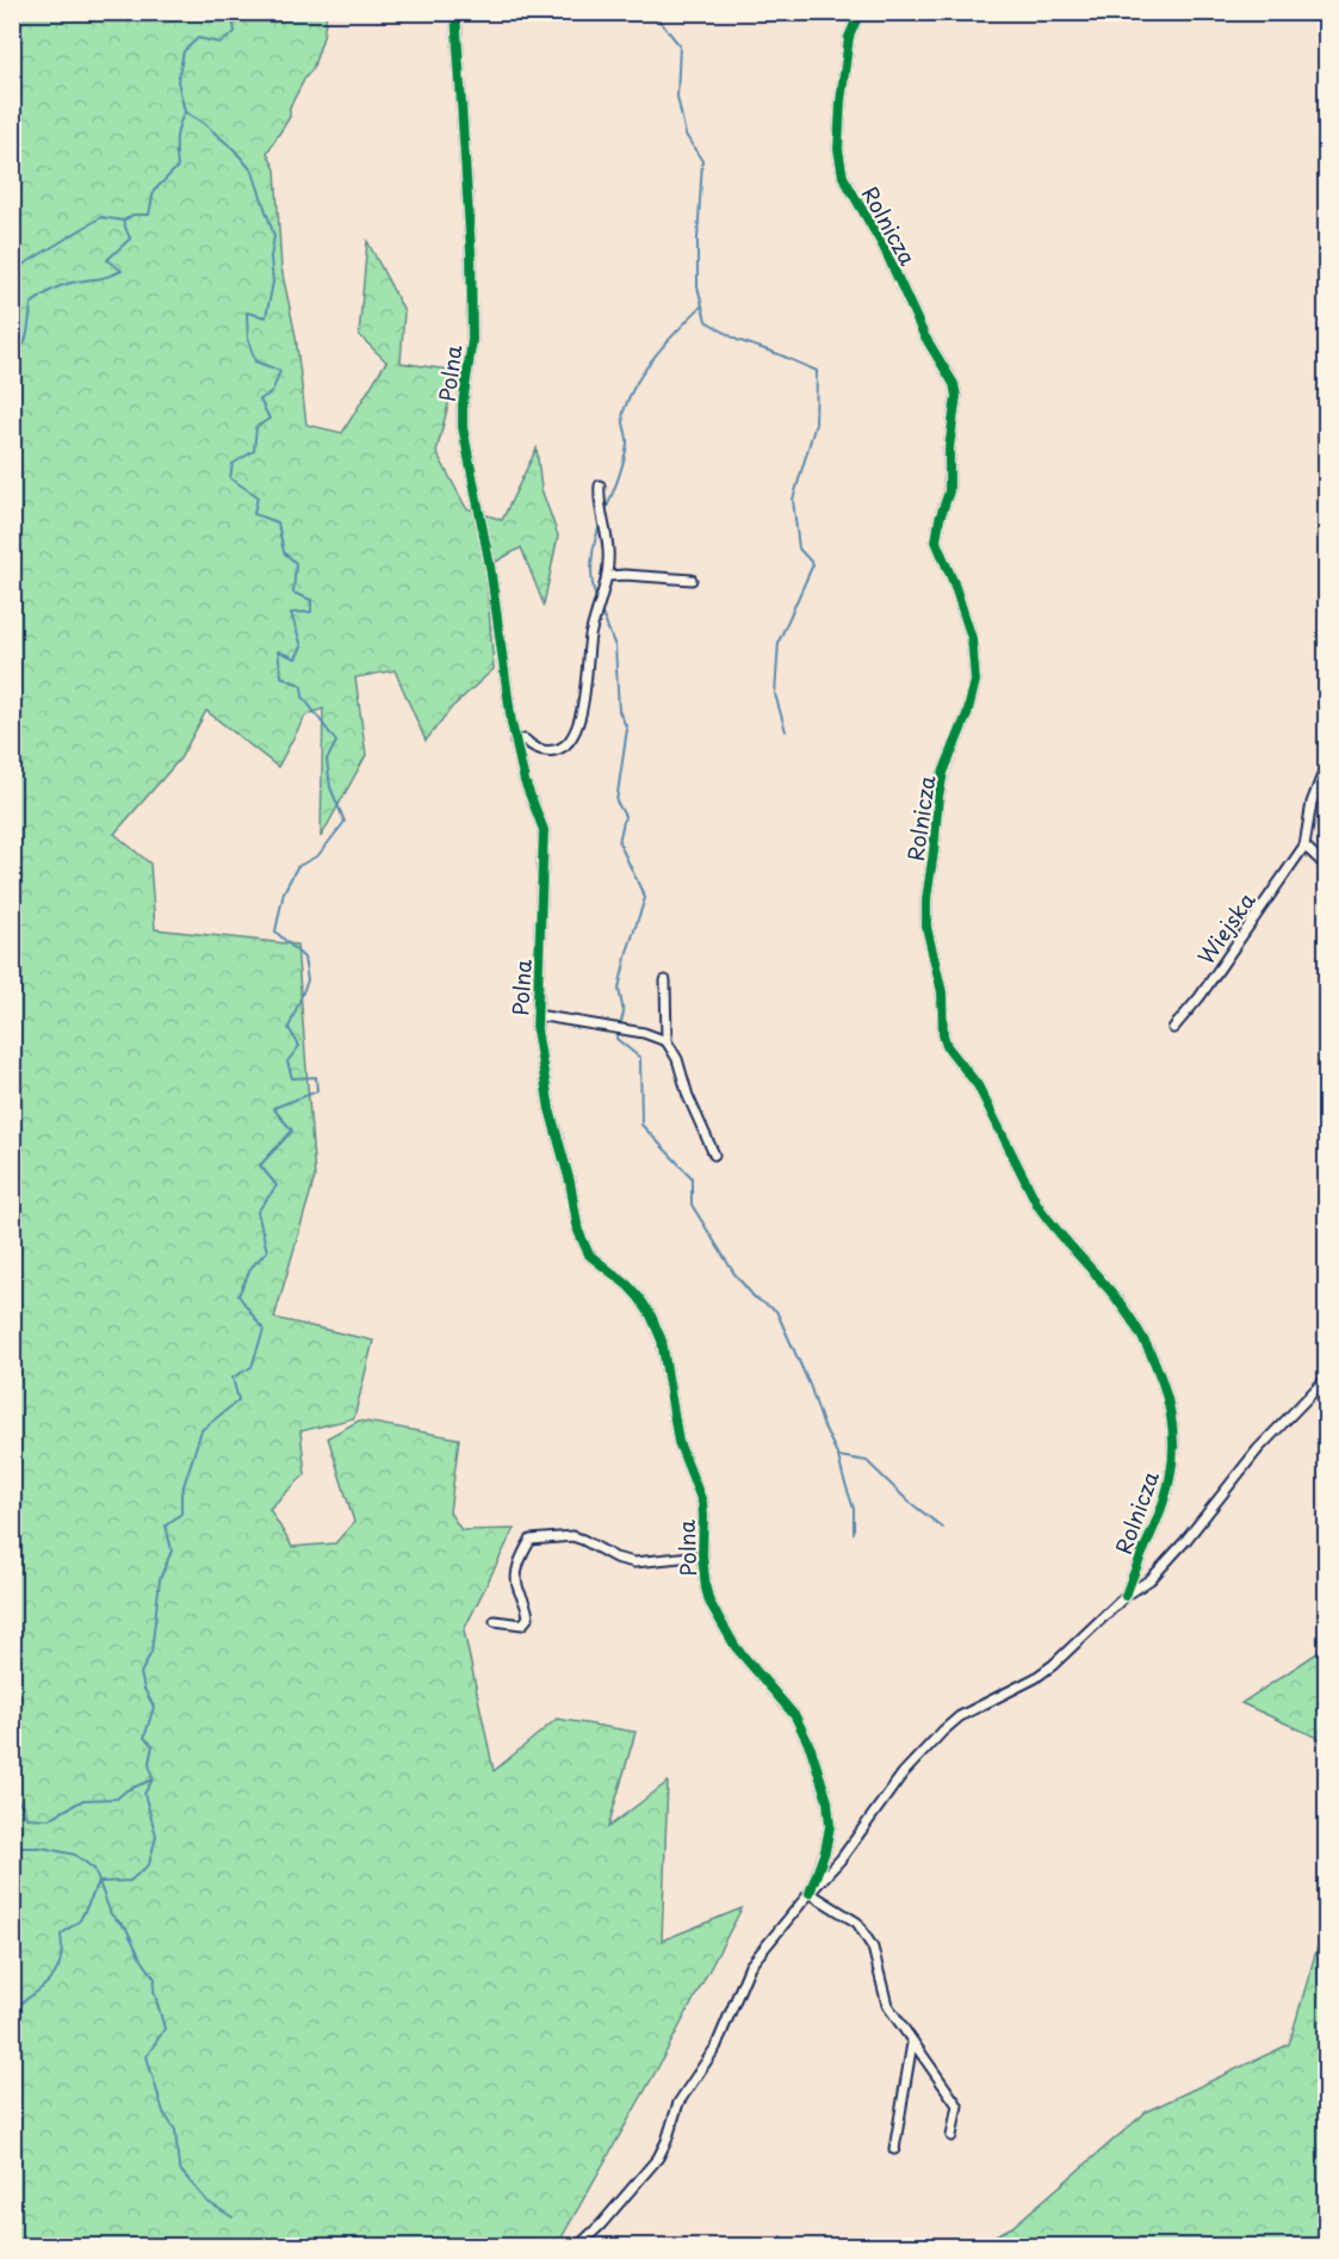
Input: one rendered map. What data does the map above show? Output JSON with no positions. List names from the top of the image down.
{
  "streets": {
    "street": ["Rolnicza", "Polna", "Wiejska"]
  }
}
